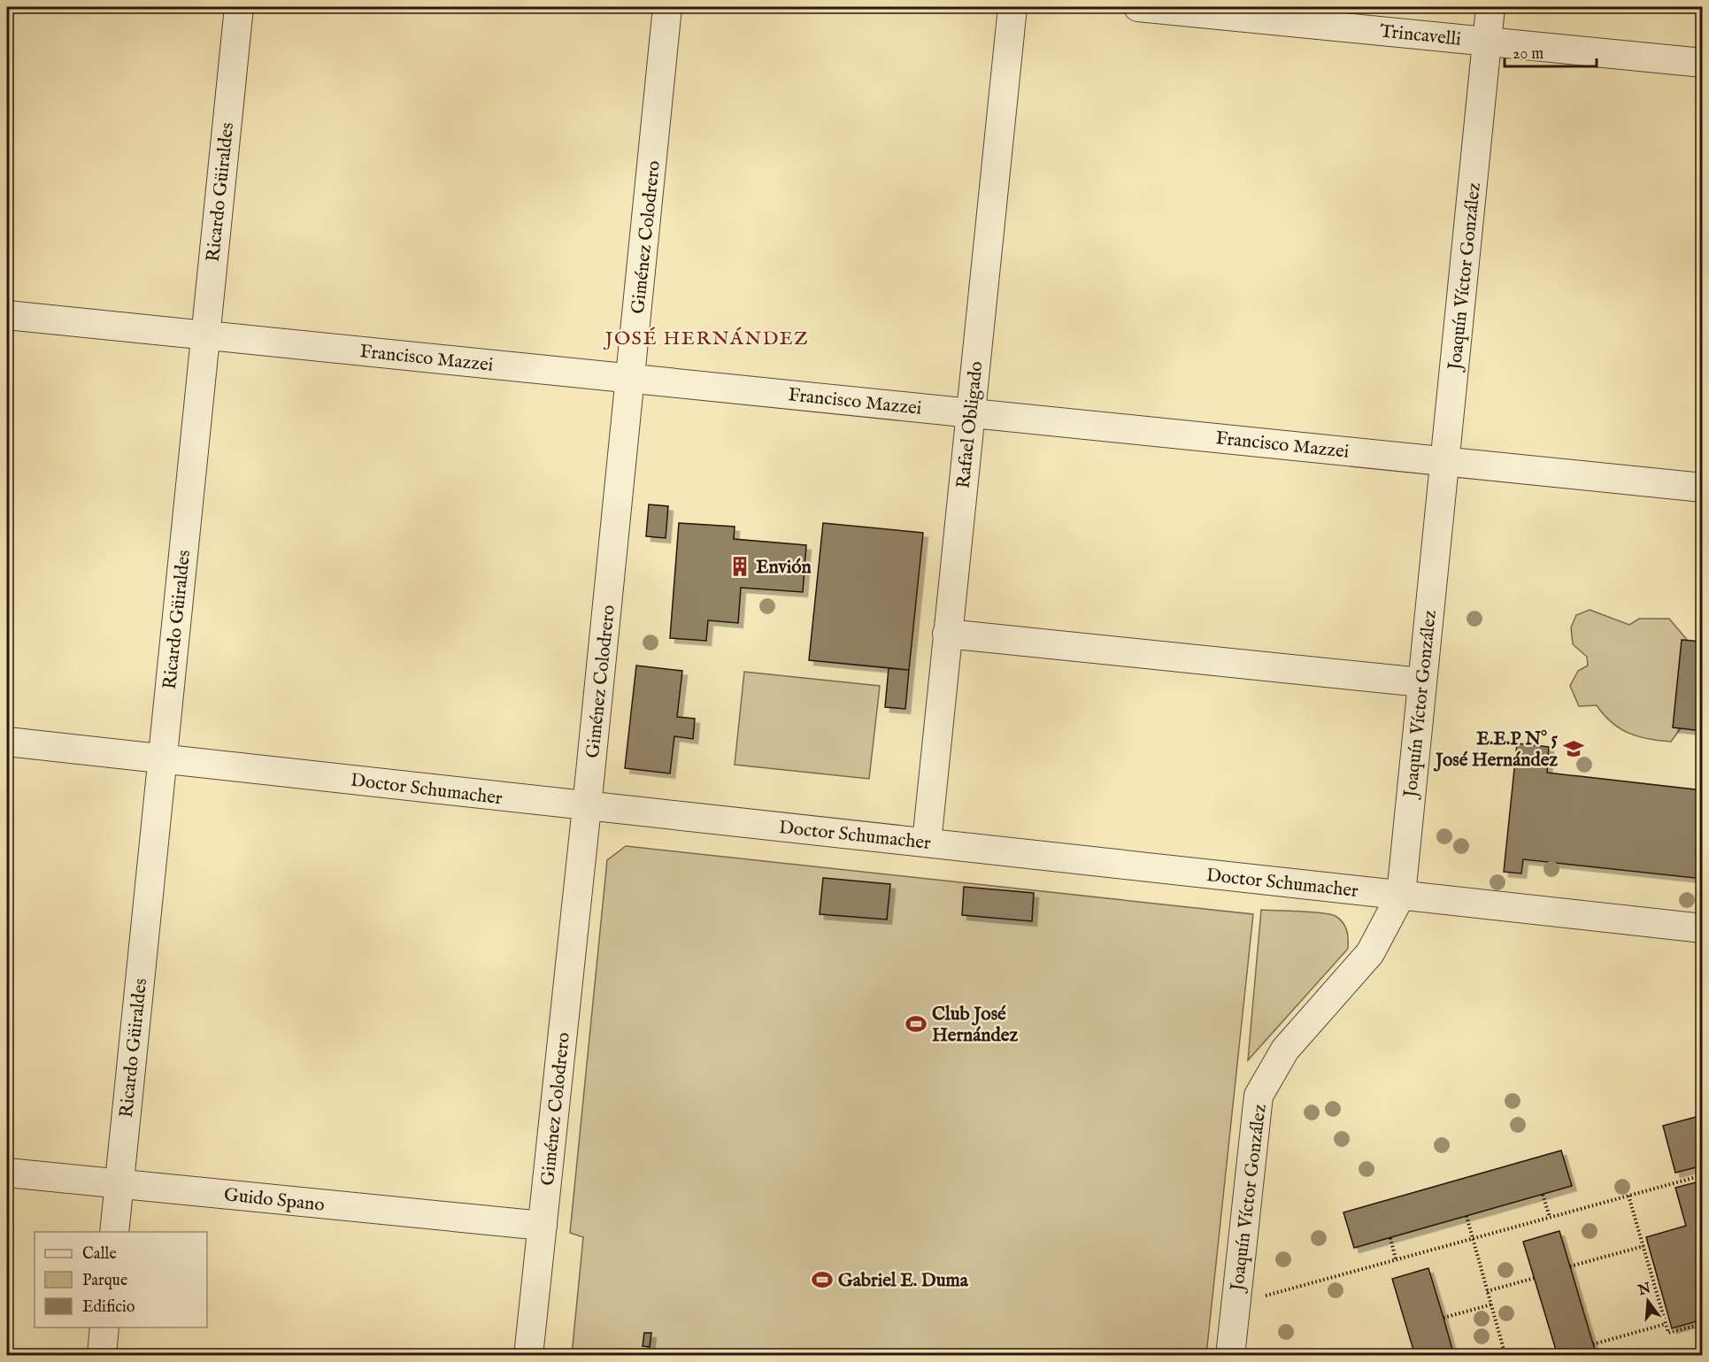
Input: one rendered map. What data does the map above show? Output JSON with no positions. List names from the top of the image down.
{
  "streets": {
    "street": [
      "Trincavelli",
      "Ricardo Güiraldes",
      "Giménez Colodrero",
      "Joaquín Víctor González",
      "Francisco Mazzei",
      "Rafael Obligado",
      "Doctor Schumacher",
      "Guido Spano"
    ]
  },
  "crossings": [
    ["Trincavelli", "Joaquín Víctor González"],
    ["Ricardo Güiraldes", "Francisco Mazzei"],
    ["Ricardo Güiraldes", "Doctor Schumacher"],
    ["Ricardo Güiraldes", "Guido Spano"],
    ["Giménez Colodrero", "Francisco Mazzei"],
    ["Giménez Colodrero", "Doctor Schumacher"],
    ["Giménez Colodrero", "Guido Spano"],
    ["Joaquín Víctor González", "Francisco Mazzei"],
    ["Joaquín Víctor González", "Doctor Schumacher"],
    ["Francisco Mazzei", "Rafael Obligado"],
    ["Rafael Obligado", "Doctor Schumacher"]
  ],
  "districts": ["JOSÉ HERNÁNDEZ"],
  "places": {
    "building": ["Envión"],
    "school or university": ["E.E.P N° 5 José Hernández"],
    "sports": ["Club José Hernández", "Gabriel E. Duma"]
  },
  "legend": ["Calle", "Parque", "Edificio"],
  "scale_bar": "20 m",
  "north": "top"
}
